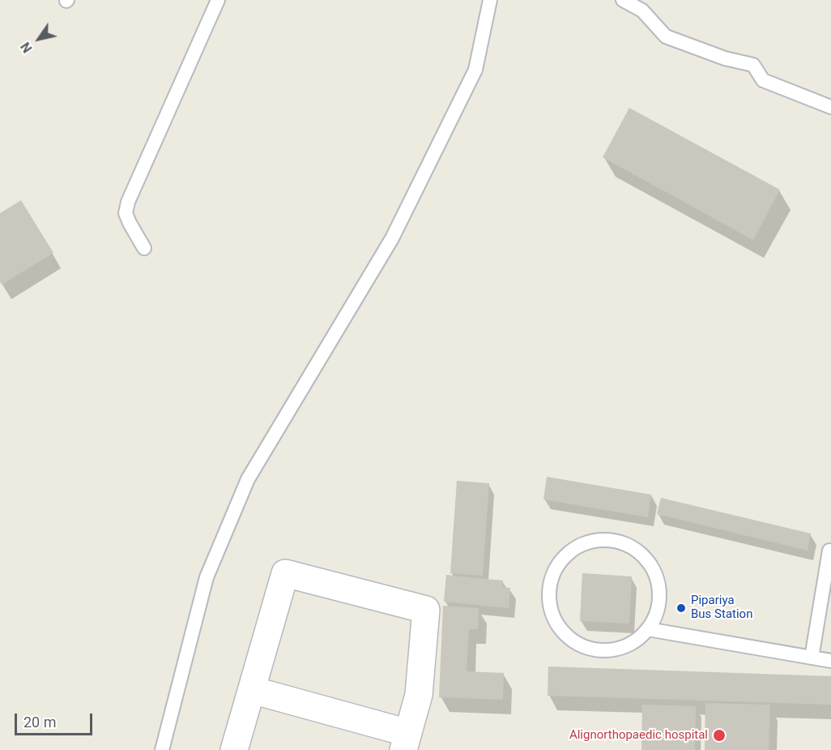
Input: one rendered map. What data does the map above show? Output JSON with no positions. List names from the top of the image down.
{
  "places": ["Pipariya Bus Station", "Alignorthopaedic hospital"],
  "scale_bar": "20 m",
  "north": "bottom left"
}
